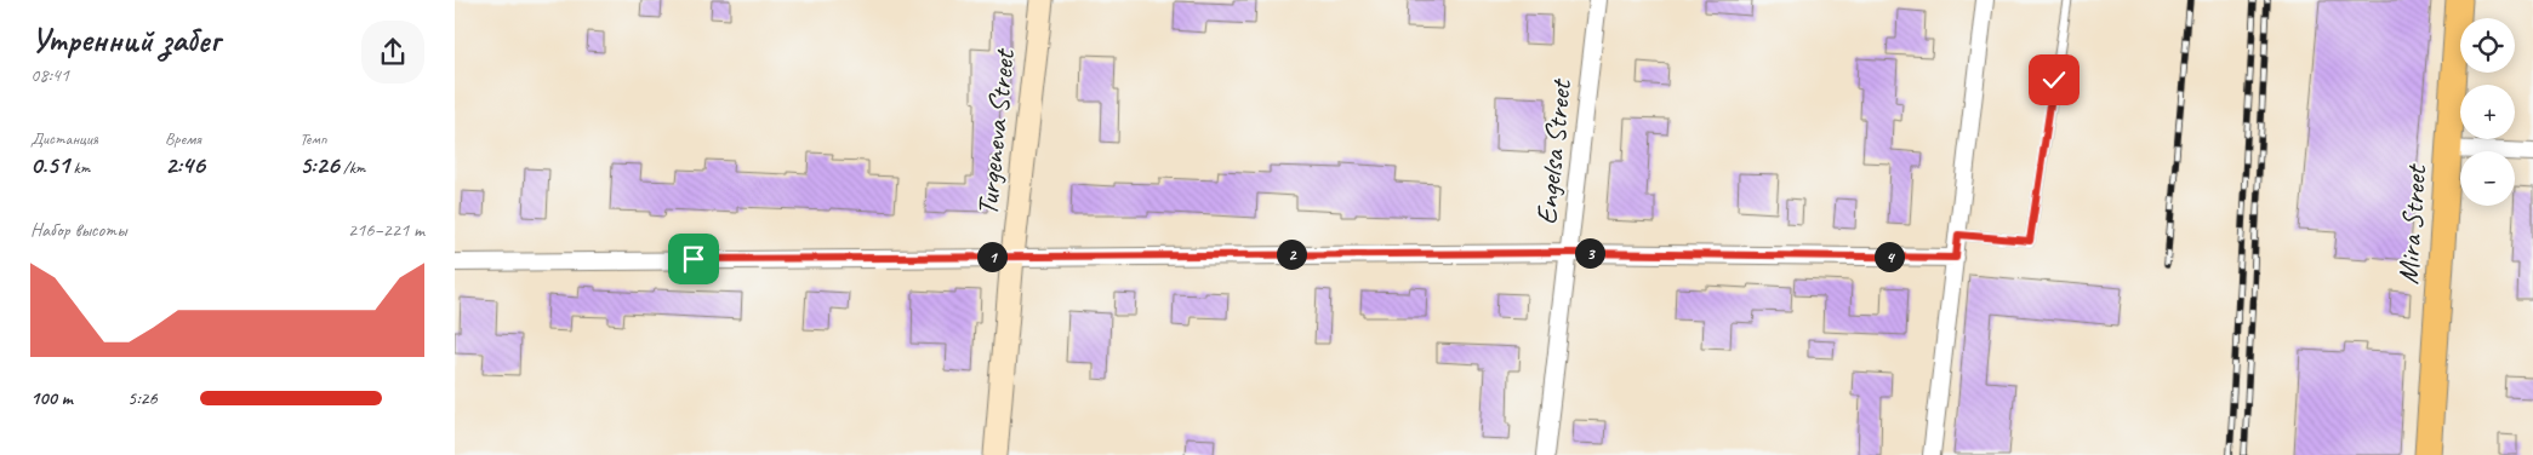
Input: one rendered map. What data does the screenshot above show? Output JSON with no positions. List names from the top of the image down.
{
  "streets": {
    "main road": ["Turgeneva Street", "Mira Street"],
    "street": ["Engelsa Street"]
  },
  "page": {
    "heading": ["Утренний забег", "08:41"],
    "map_buttons": ["+", "−"],
    "stats": [
      ["Дистанция", "0.51 km"],
      ["Время", "2:46"],
      ["Темп", "5:26 /km"]
    ],
    "chart": ["Набор высоты", "216–221 m"],
    "pins": [
      "3",
      "2",
      "1",
      "4"
    ],
    "list": [
      {
        "name": "100 m",
        "note": "5:26"
      }
    ]
  }
}
